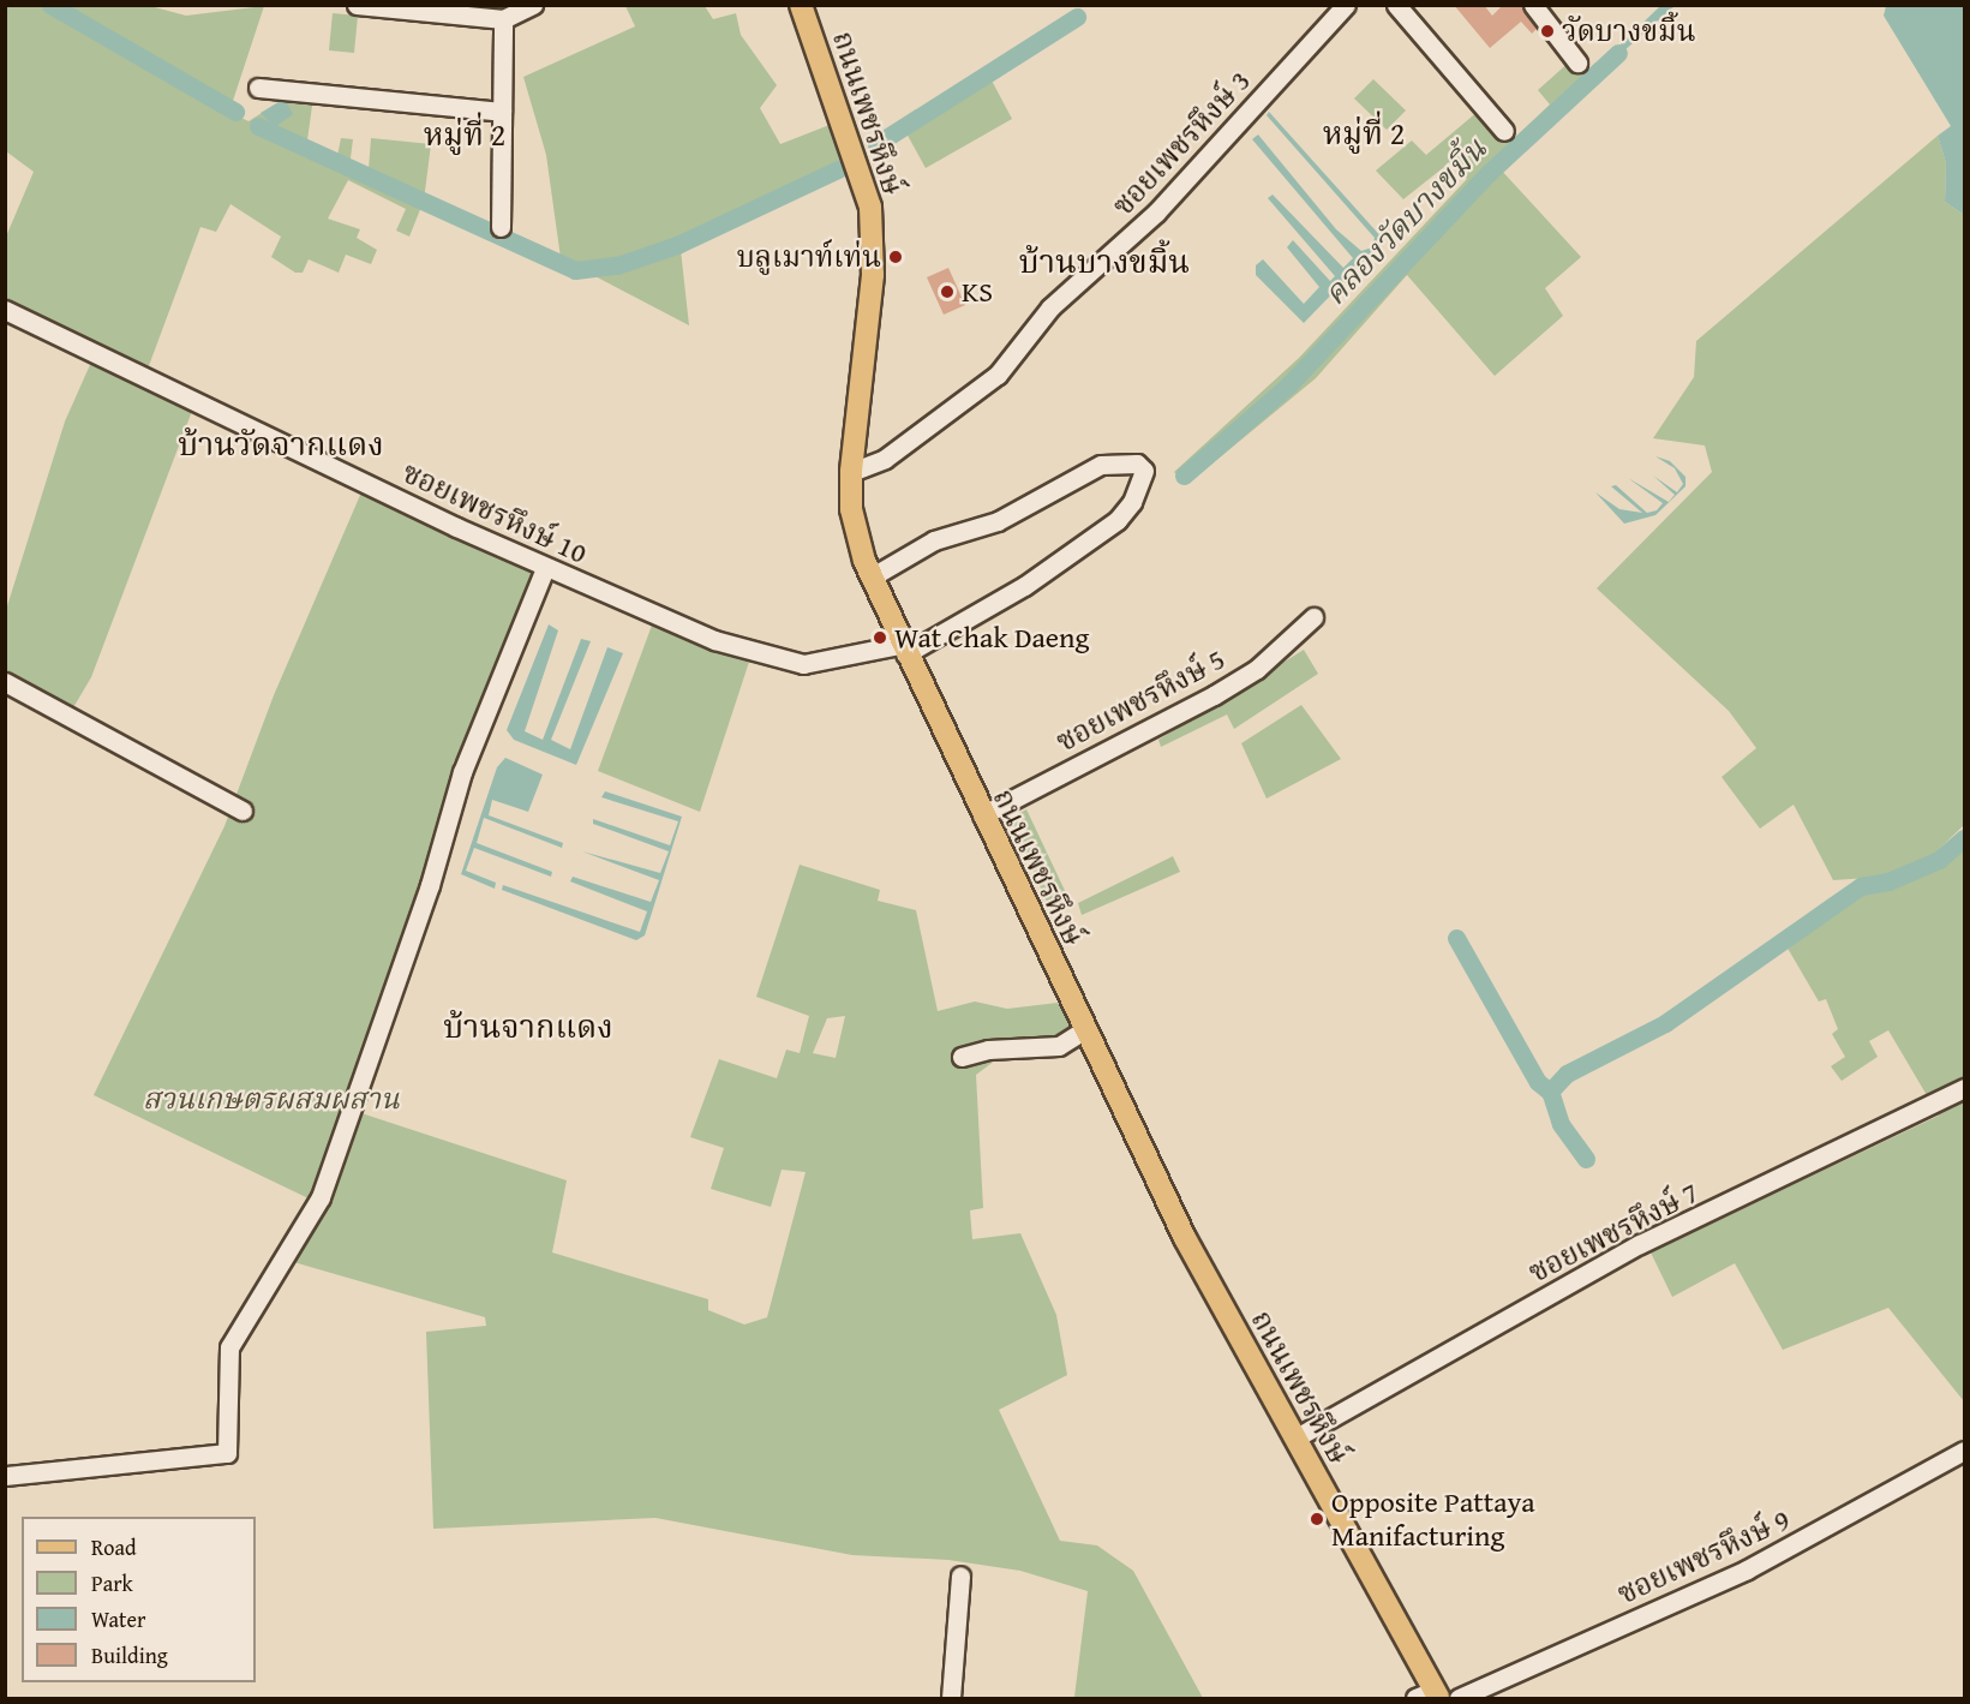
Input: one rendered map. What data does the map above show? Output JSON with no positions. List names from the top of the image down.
{
  "streets": {
    "main road": ["ถนนเพชรหึงษ์"],
    "street": [
      "ซอยเพชรหึงษ์ 3",
      "ซอยเพชรหึงษ์ 10",
      "ซอยเพชรหึงษ์ 5",
      "ซอยเพชรหึงษ์ 7",
      "ซอยเพชรหึงษ์ 9"
    ]
  },
  "crossings": [
    ["ถนนเพชรหึงษ์", "ซอยเพชรหึงษ์ 3"],
    ["ถนนเพชรหึงษ์", "ซอยเพชรหึงษ์ 10"],
    ["ถนนเพชรหึงษ์", "ซอยเพชรหึงษ์ 5"],
    ["ถนนเพชรหึงษ์", "ซอยเพชรหึงษ์ 7"]
  ],
  "districts": [
    "หมู่ที่ 2",
    "หมู่ที่ 2",
    "บ้านบางขมิ้น",
    "บ้านวัดจากแดง",
    "บ้านจากแดง"
  ],
  "water": ["คลองวัดบางขมิ้น"],
  "parks": ["สวนเกษตรผสมผสาน"],
  "places": [
    "วัดบางขมิ้น",
    "บลูเมาท์เท่น",
    "KS",
    "Wat Chak Daeng",
    "Opposite Pattaya Manifacturing"
  ],
  "legend": [
    "Road",
    "Park",
    "Water",
    "Building"
  ]
}
